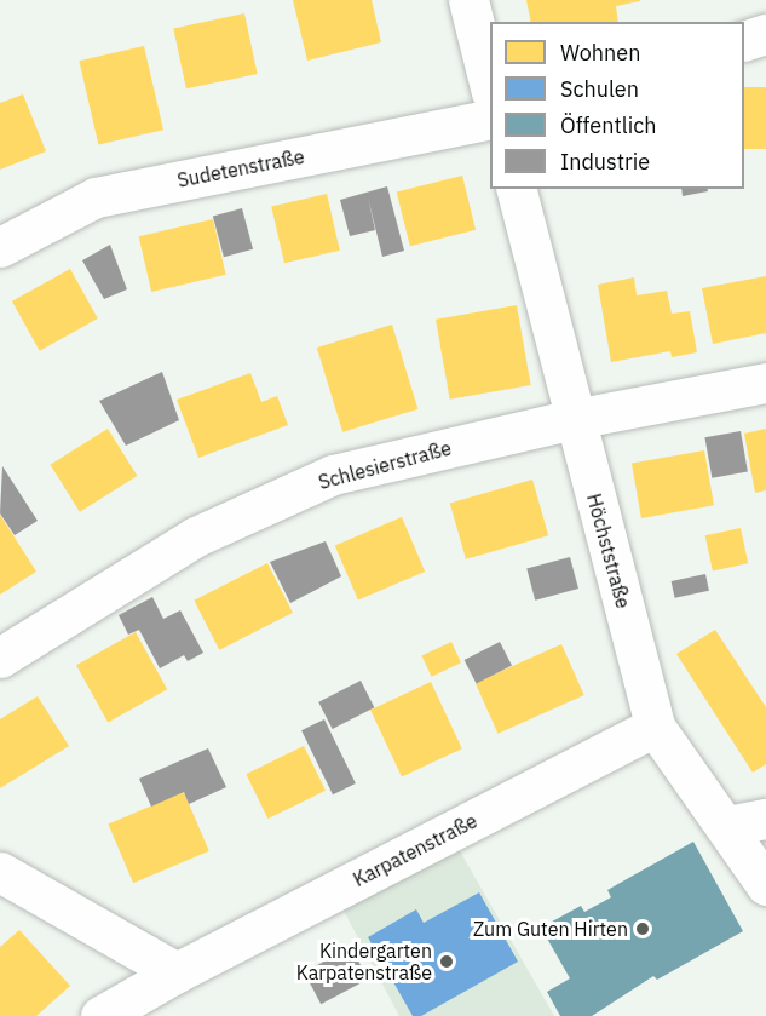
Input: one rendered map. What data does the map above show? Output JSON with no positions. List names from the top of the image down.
{
  "streets": {
    "street": [
      "Sudetenstraße",
      "Schlesierstraße",
      "Höchststraße",
      "Karpatenstraße"
    ]
  },
  "crossings": [
    ["Schlesierstraße", "Höchststraße"],
    ["Höchststraße", "Karpatenstraße"]
  ],
  "places": ["Zum Guten Hirten", "Kindergarten Karpatenstraße"],
  "legend": [
    "Wohnen",
    "Schulen",
    "Öffentlich",
    "Industrie"
  ]
}
